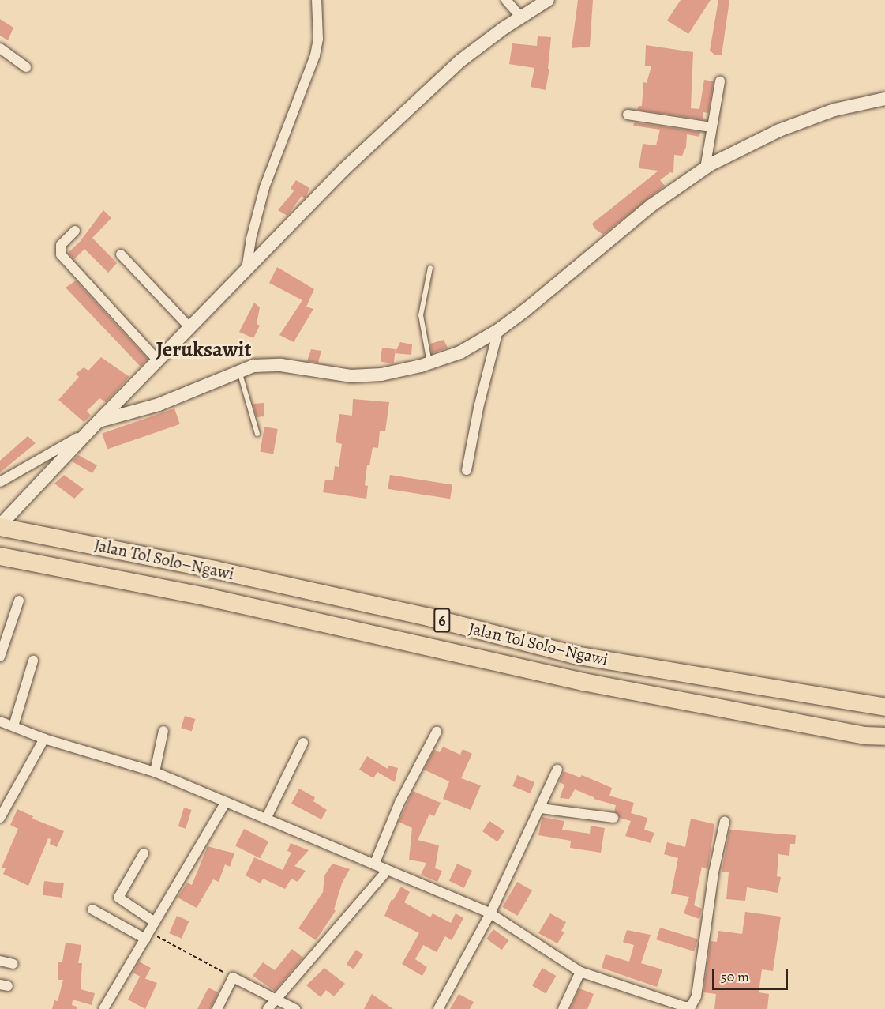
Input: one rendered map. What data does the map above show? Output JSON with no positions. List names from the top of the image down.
{
  "streets": {
    "highway": ["Jalan Tol Solo–Ngawi", "6"]
  },
  "districts": ["Jeruksawit"],
  "scale_bar": "50 m"
}
